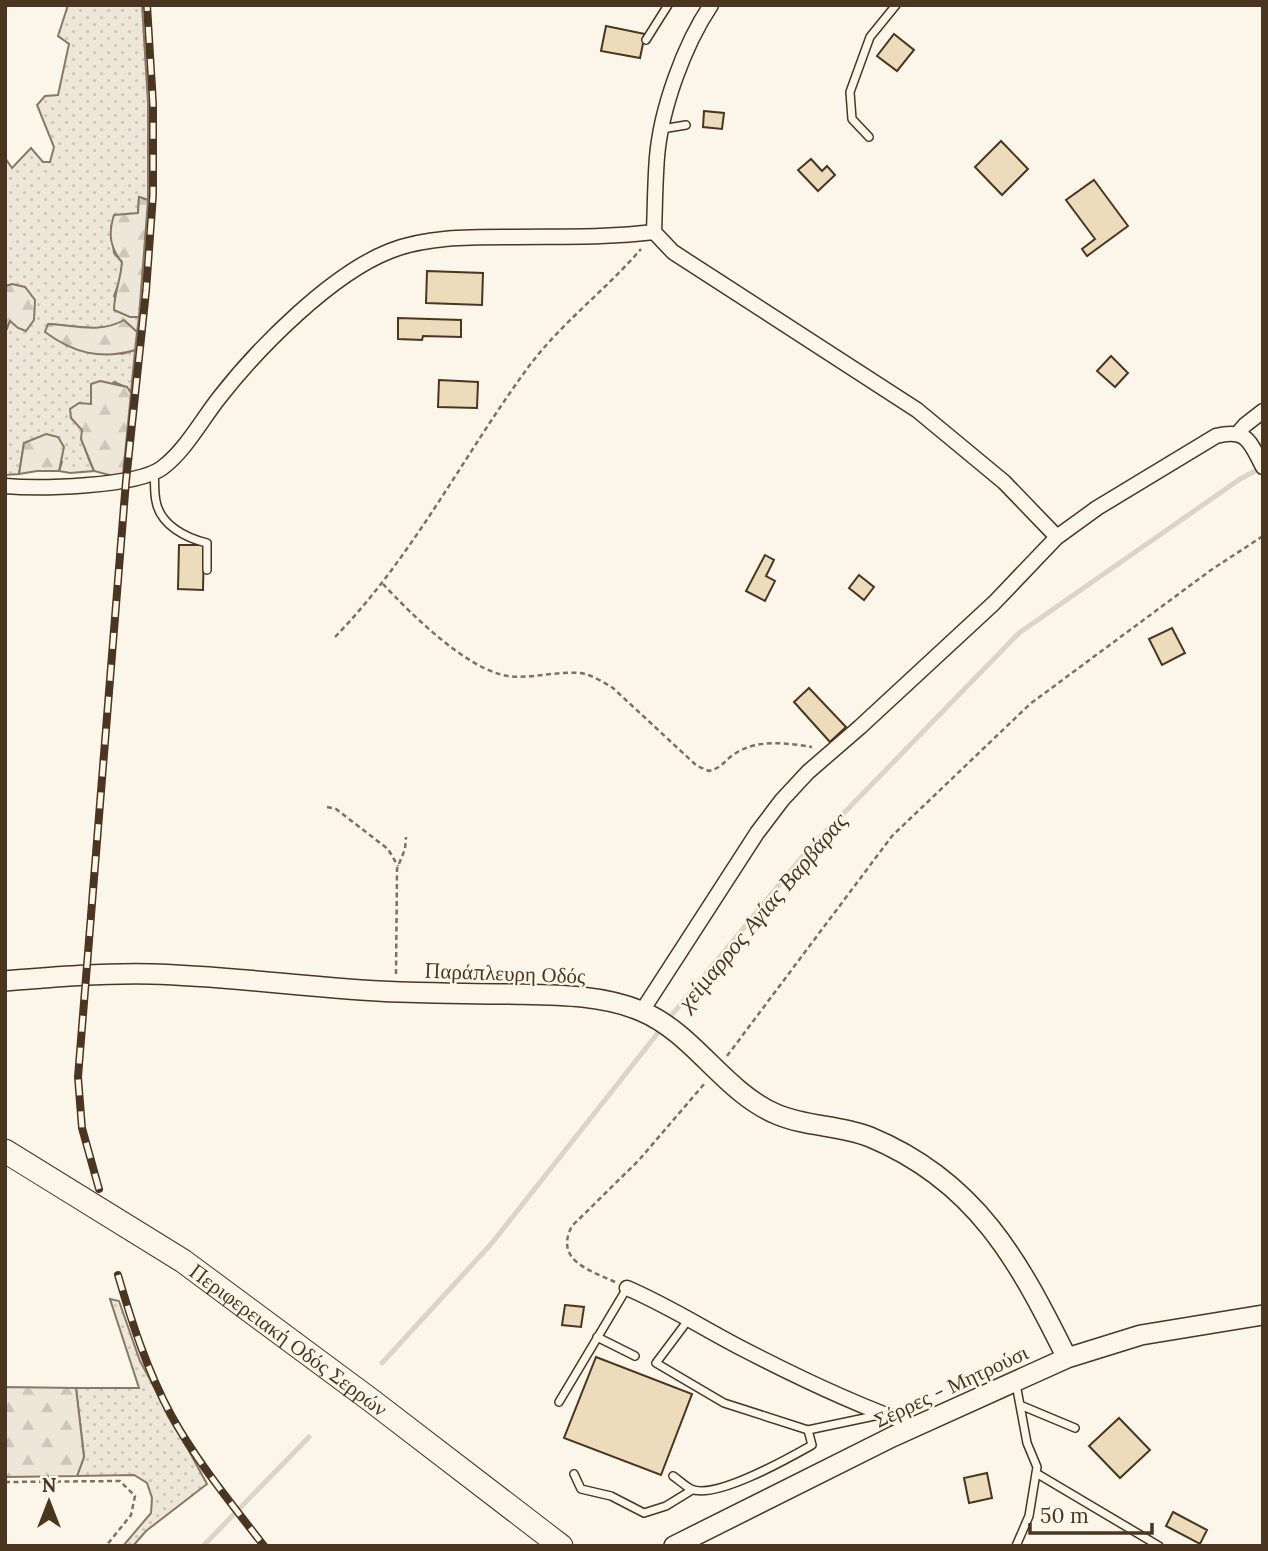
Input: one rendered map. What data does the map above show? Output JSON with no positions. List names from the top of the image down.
{
  "streets": {
    "main road": ["Περιφερειακή Οδός Σερρών"],
    "street": ["Παράπλευρη Οδός", "Σέρρες - Μητρούσι"]
  },
  "crossings": [
    ["Παράπλευρη Οδός", "Σέρρες - Μητρούσι"]
  ],
  "water": ["χείμαρρος Αγίας Βαρβάρας"],
  "scale_bar": "50 m",
  "north": "top"
}
